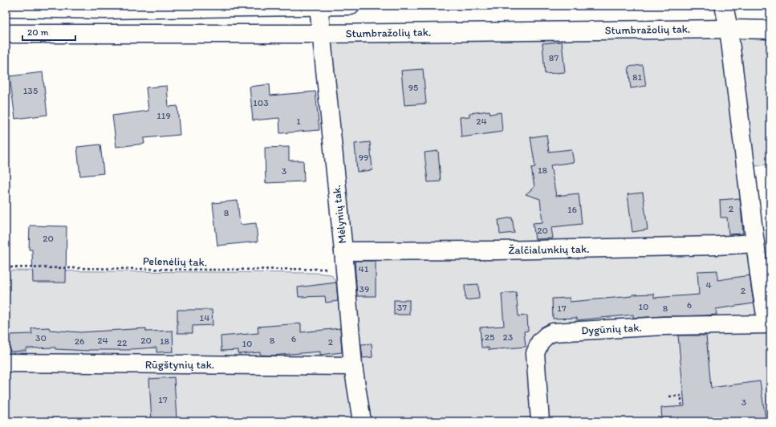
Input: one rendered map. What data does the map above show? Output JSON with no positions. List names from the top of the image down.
{
  "streets": {
    "street": [
      "Stumbražolių tak.",
      "Mėlynių tak.",
      "Žalčialunkių tak.",
      "Dygūnių tak.",
      "Rūgštynių tak."
    ],
    "path": ["Pelenėlių tak."]
  },
  "crossings": [
    ["Stumbražolių tak.", "Mėlynių tak."],
    ["Mėlynių tak.", "Žalčialunkių tak."],
    ["Mėlynių tak.", "Pelenėlių tak."],
    ["Mėlynių tak.", "Rūgštynių tak."]
  ],
  "house_numbers": [
    "87",
    "81",
    "95",
    "135",
    "103",
    "119",
    "1",
    "24",
    "99",
    "18",
    "3",
    "2",
    "16",
    "8",
    "20",
    "20",
    "41",
    "4",
    "39",
    "2",
    "6",
    "10",
    "37",
    "17",
    "8",
    "14",
    "25",
    "23",
    "30",
    "6",
    "24",
    "20",
    "8",
    "26",
    "18",
    "2",
    "22",
    "10",
    "17",
    "3"
  ],
  "scale_bar": "20 m"
}
